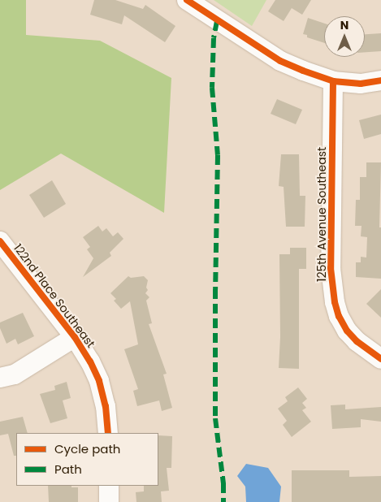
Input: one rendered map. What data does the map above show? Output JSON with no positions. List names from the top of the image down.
{
  "streets": {
    "street": ["125th Avenue Southeast", "122nd Place Southeast"]
  },
  "legend": ["Cycle path", "Path"],
  "north": "top"
}
